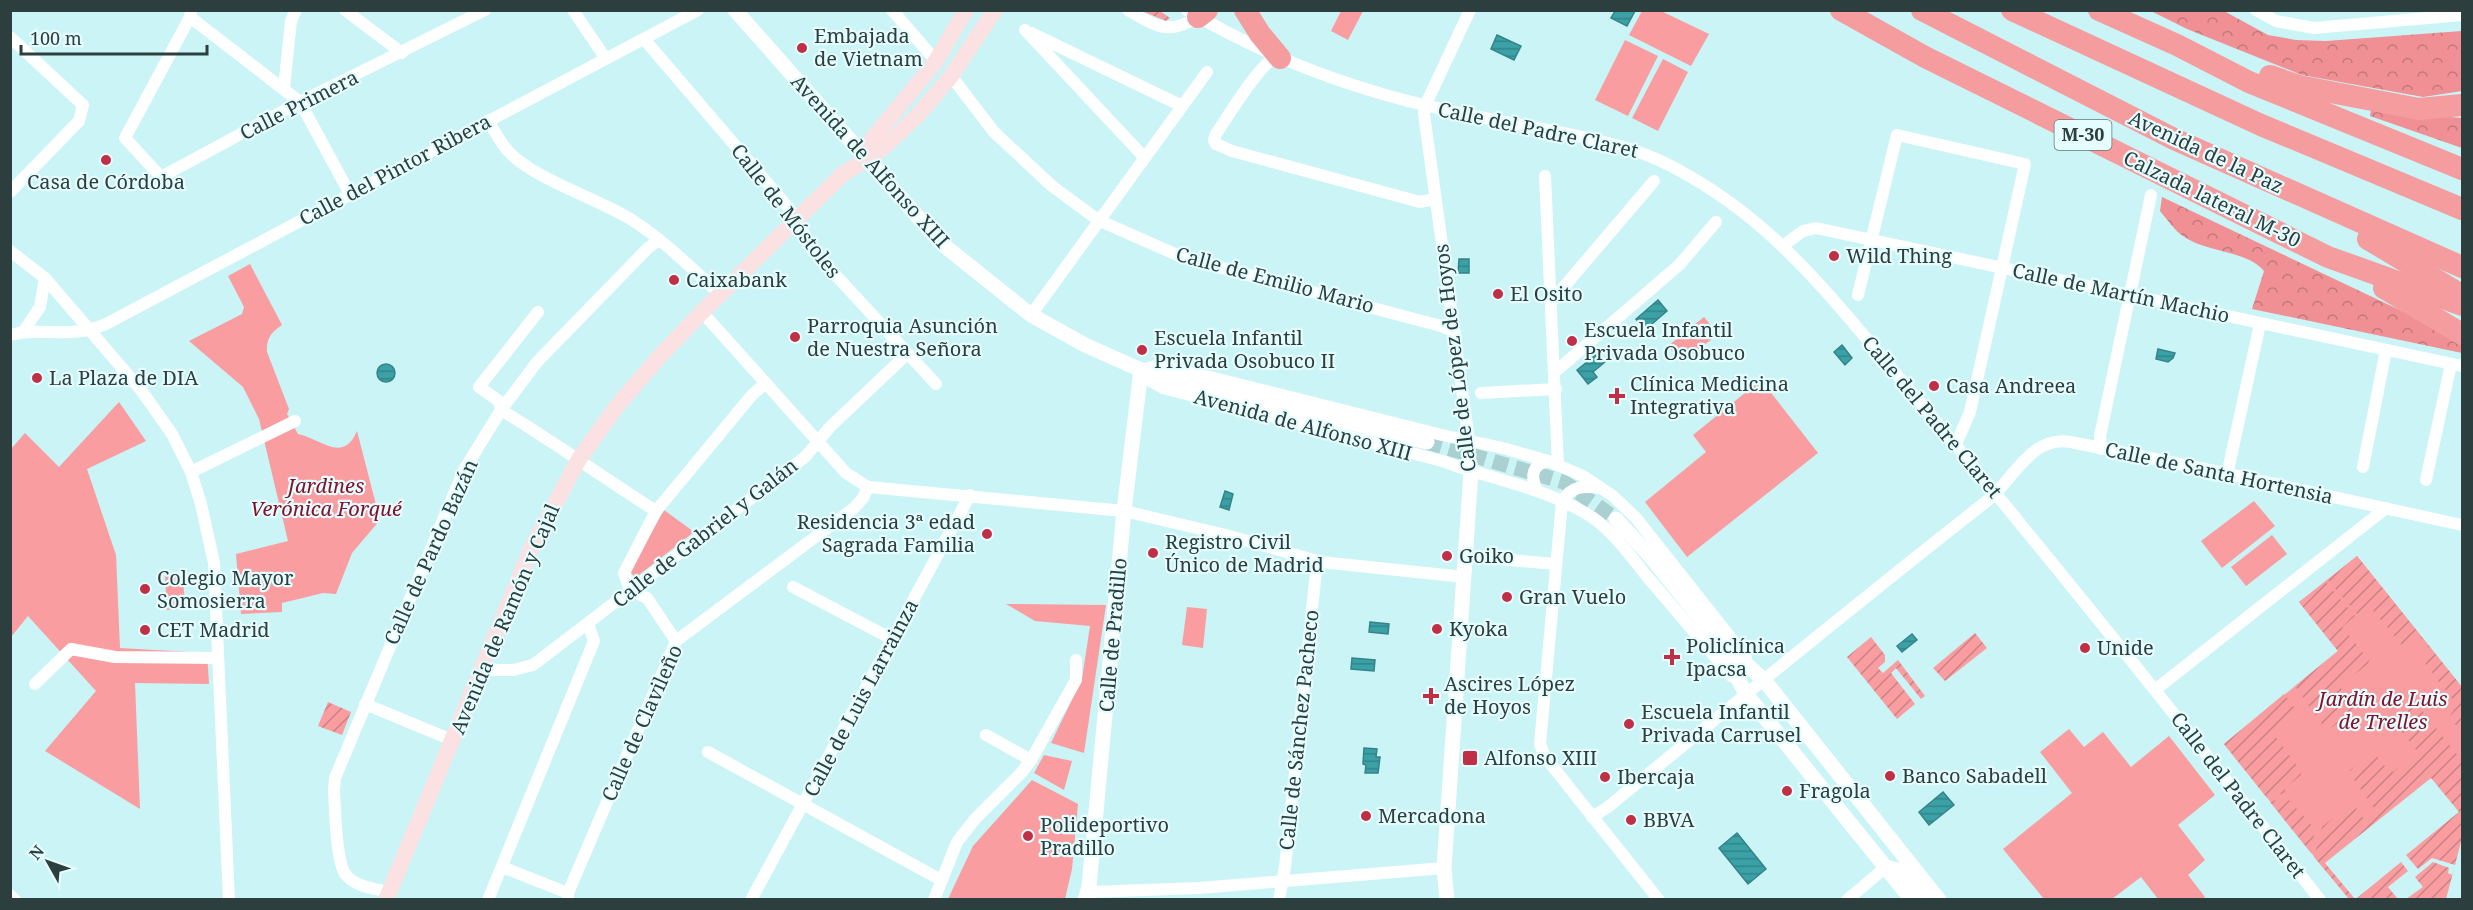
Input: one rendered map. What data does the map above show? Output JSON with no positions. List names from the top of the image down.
{
  "streets": {
    "highway": ["M-30", "Avenida de la Paz", "Calzada lateral M-30"],
    "main road": ["Avenida de Ramón y Cajal"],
    "street": [
      "Calle Primera",
      "Calle del Padre Claret",
      "Avenida de Alfonso XIII",
      "Calle del Pintor Ribera",
      "Calle de Móstoles",
      "Calle de Emilio Mario",
      "Calle de Martín Machio",
      "Calle de López de Hoyos",
      "Calle de Santa Hortensia",
      "Calle de Gabriel y Galán",
      "Calle de Pardo Bazán",
      "Calle de Pradillo",
      "Calle de Luis Larrainza",
      "Calle de Clavileño",
      "Calle de Sánchez Pacheco"
    ]
  },
  "crossings": [
    ["Calle del Padre Claret", "Calle de Martín Machio"],
    ["Calle del Padre Claret", "Calle de López de Hoyos"],
    ["Calle del Padre Claret", "Calle de Santa Hortensia"],
    ["Avenida de Alfonso XIII", "Calle de López de Hoyos"],
    ["Avenida de Alfonso XIII", "Calle de Santa Hortensia"],
    ["Avenida de Alfonso XIII", "Avenida de Ramón y Cajal"],
    ["Avenida de Alfonso XIII", "Calle de Pradillo"],
    ["Calle del Pintor Ribera", "Calle de Móstoles"],
    ["Calle de Móstoles", "Calle de Gabriel y Galán"],
    ["Calle de Móstoles", "Avenida de Ramón y Cajal"],
    ["Calle de Emilio Mario", "Calle de López de Hoyos"],
    ["Calle de Emilio Mario", "Avenida de Ramón y Cajal"],
    ["Calle de Gabriel y Galán", "Avenida de Ramón y Cajal"],
    ["Calle de Pardo Bazán", "Avenida de Ramón y Cajal"]
  ],
  "parks": ["Jardines Verónica Forqué", "Jardín de Luis de Trelles"],
  "places": {
    "other": [
      "Embajada de Vietnam",
      "Casa de Córdoba",
      "Wild Thing",
      "Caixabank",
      "El Osito",
      "Parroquia Asunción de Nuestra Señora",
      "Escuela Infantil Privada Osobuco",
      "Escuela Infantil Privada Osobuco II",
      "La Plaza de DIA",
      "Casa Andreea",
      "Residencia 3ª edad Sagrada Familia",
      "Registro Civil Único de Madrid",
      "Goiko",
      "Colegio Mayor Somosierra",
      "Gran Vuelo",
      "Kyoka",
      "CET Madrid",
      "Unide",
      "Escuela Infantil Privada Carrusel",
      "Banco Sabadell",
      "Ibercaja",
      "Fragola",
      "Mercadona",
      "BBVA",
      "Polideportivo Pradillo"
    ],
    "health": ["Clínica Medicina Integrativa", "Policlínica Ipacsa", "Ascires López de Hoyos"],
    "transit": ["Alfonso XIII"]
  },
  "scale_bar": "100 m",
  "north": "top left"
}
